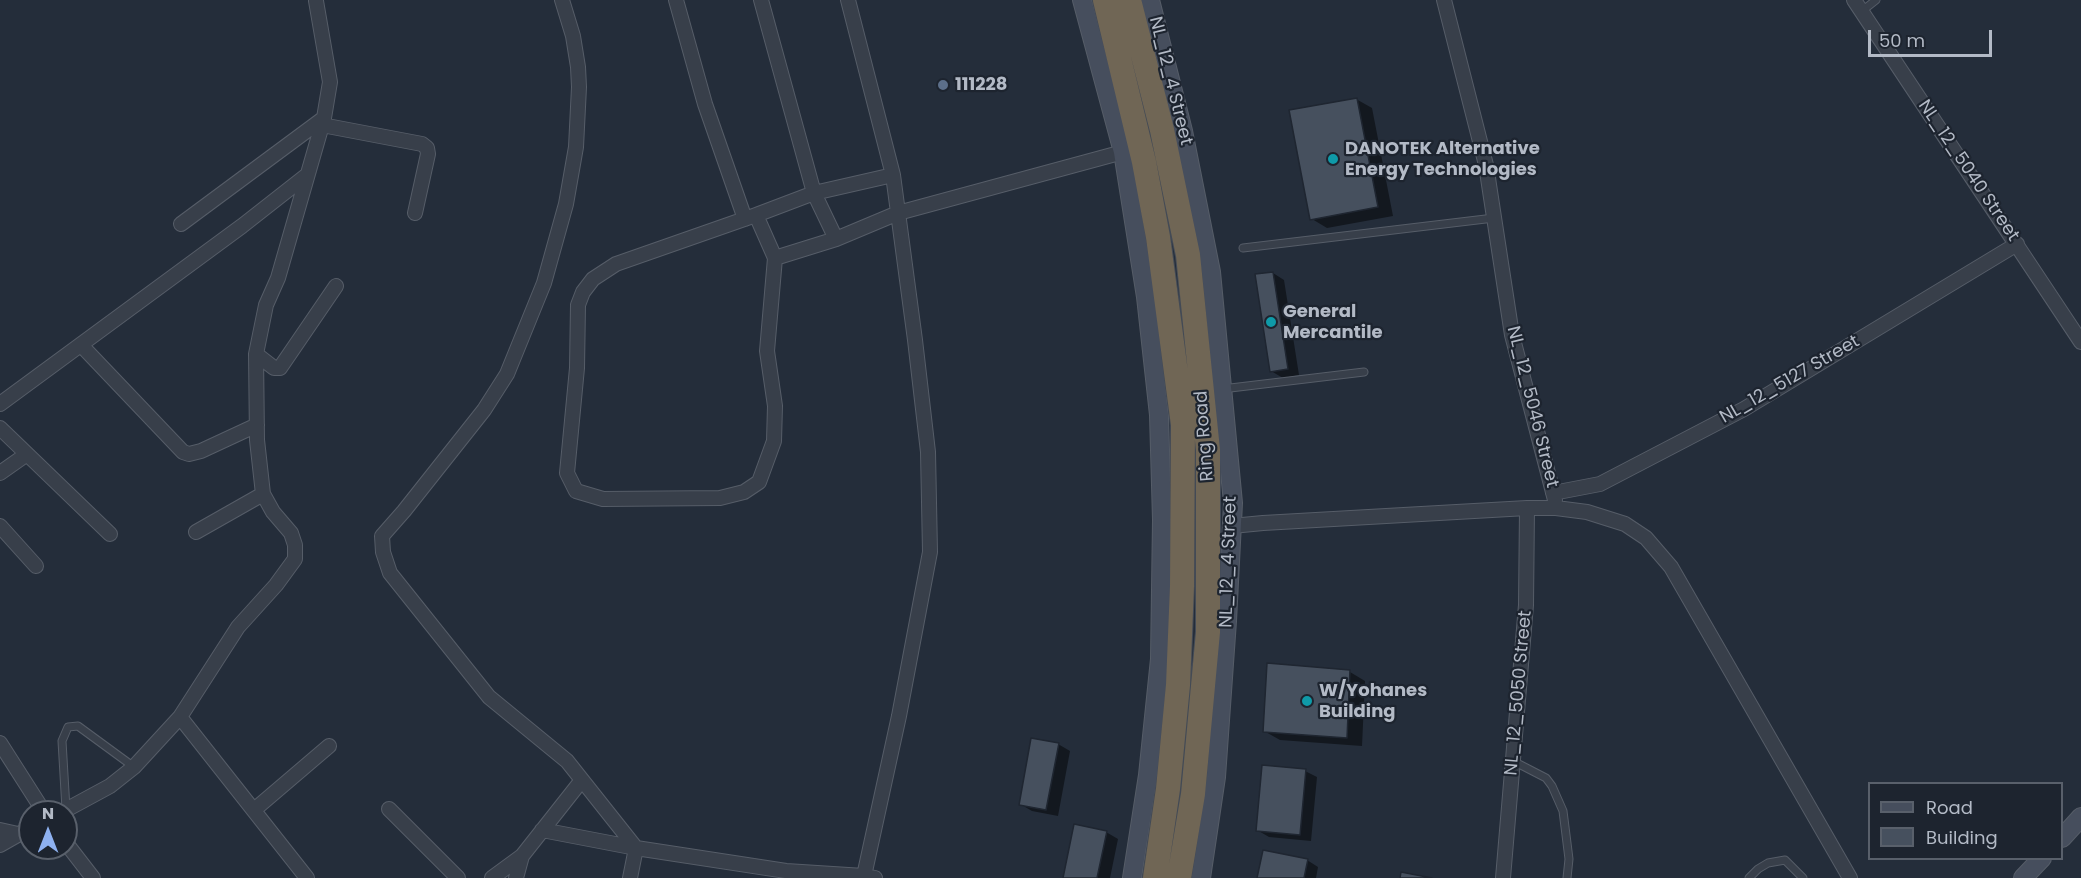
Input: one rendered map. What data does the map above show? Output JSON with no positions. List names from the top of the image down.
{
  "streets": {
    "highway": ["Ring Road"],
    "street": [
      "NL_12_4 Street",
      "NL_12_5040 Street",
      "NL_12_5127 Street",
      "NL_12_5046 Street",
      "NL_12_5050 Street"
    ]
  },
  "crossings": [
    ["NL_12_5040 Street", "NL_12_5127 Street"],
    ["NL_12_5127 Street", "NL_12_5046 Street"]
  ],
  "places": [
    "111228",
    "DANOTEK Alternative Energy Technologies",
    "General Mercantile",
    "W/Yohanes Building"
  ],
  "legend": ["Road", "Building"],
  "scale_bar": "50 m",
  "north": "top"
}
